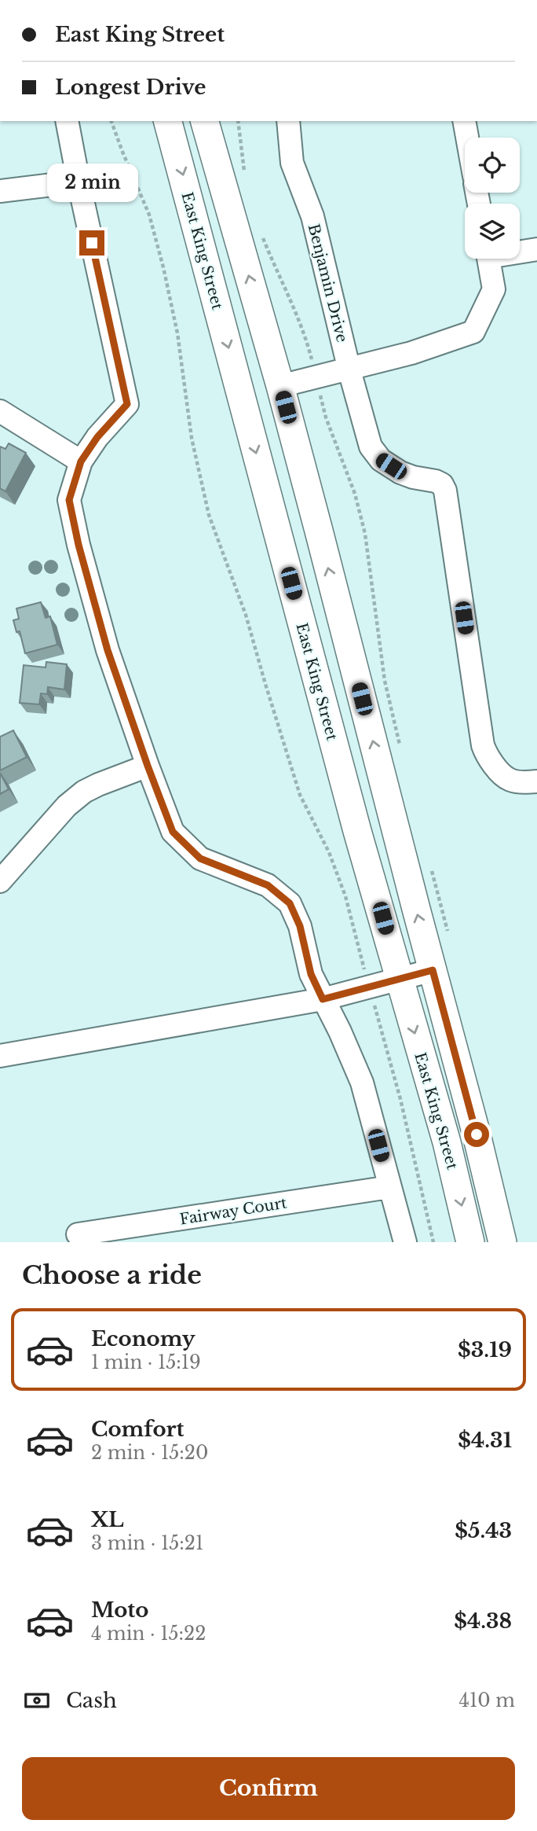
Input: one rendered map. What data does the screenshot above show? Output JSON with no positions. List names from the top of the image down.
{
  "streets": {
    "main road": ["East King Street"],
    "street": ["Benjamin Drive", "Fairway Court"]
  },
  "page": {
    "banner": ["East King Street", "Longest Drive"],
    "bubble": "2 min",
    "heading": "Choose a ride",
    "list": [
      {
        "name": "Economy",
        "note": "1 min · 15:19",
        "value": "$3.19"
      },
      {
        "name": "Comfort",
        "note": "2 min · 15:20",
        "value": "$4.31"
      },
      {
        "name": "XL",
        "note": "3 min · 15:21",
        "value": "$5.43"
      },
      {
        "name": "Moto",
        "note": "4 min · 15:22",
        "value": "$4.38"
      }
    ],
    "pay": ["Cash", "410 m"],
    "buttons": "Confirm"
  }
}
